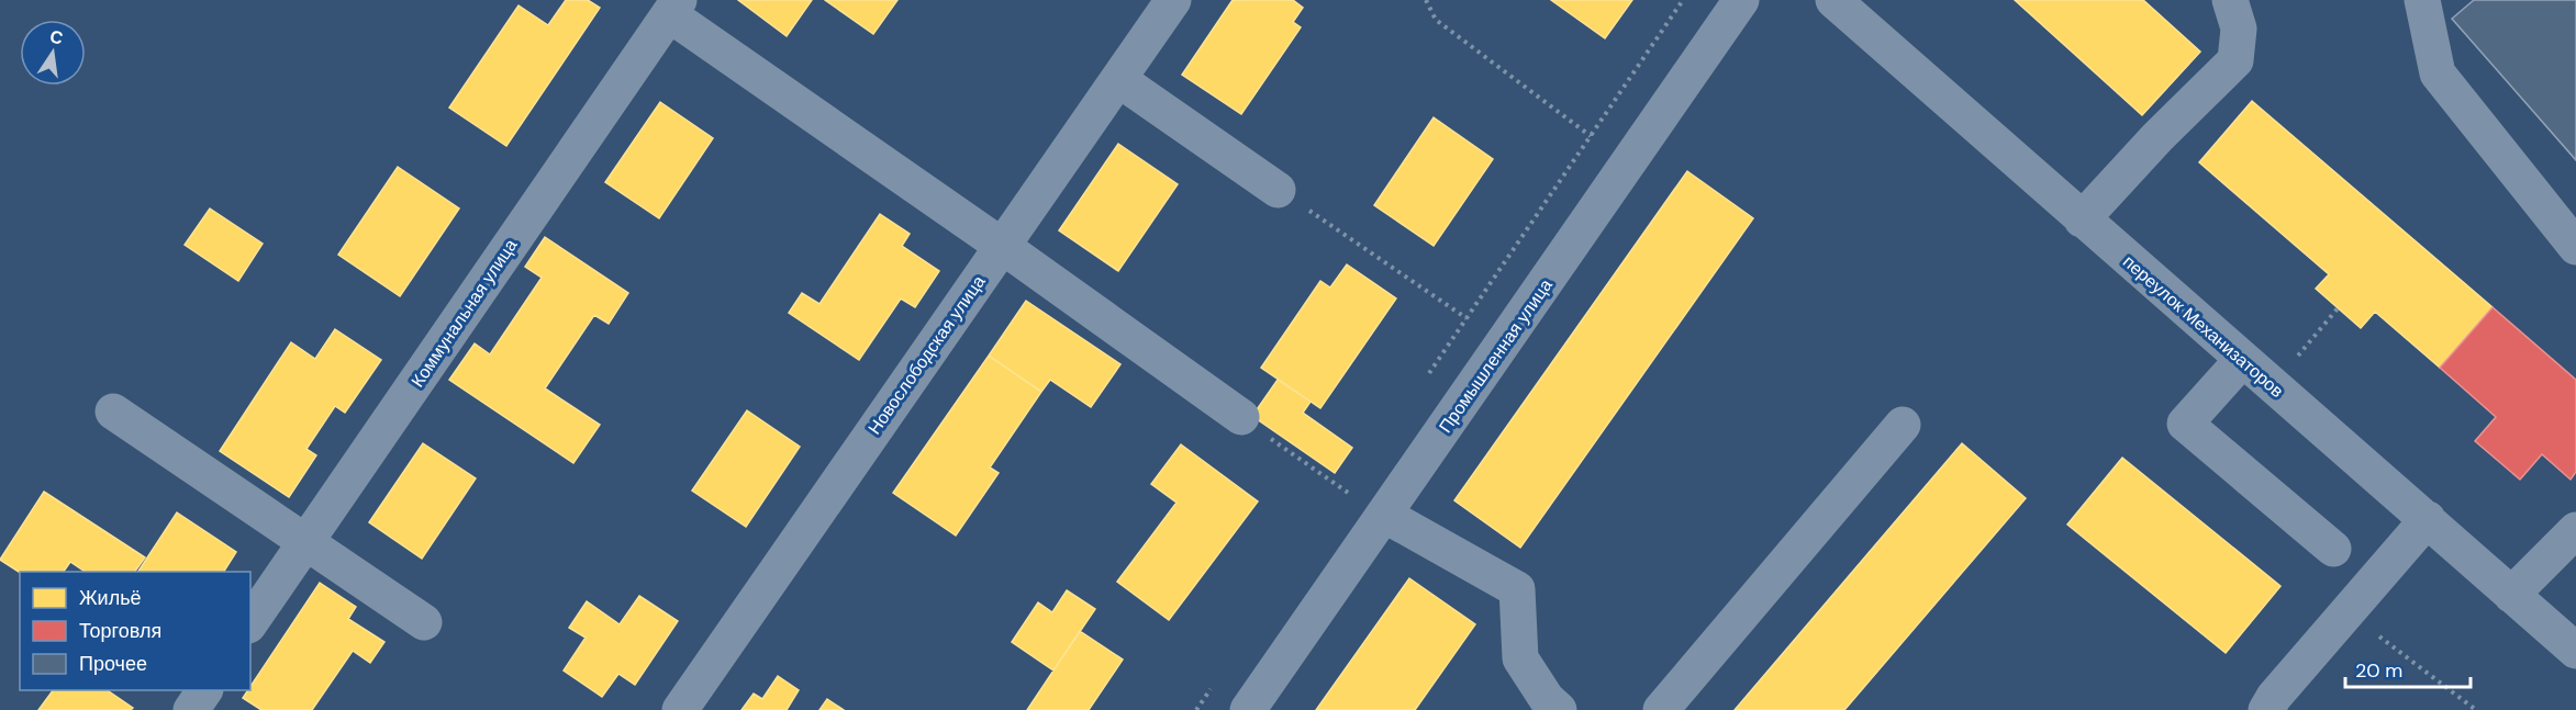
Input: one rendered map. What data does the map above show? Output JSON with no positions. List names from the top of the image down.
{
  "streets": {
    "street": [
      "Коммунальная улица",
      "переулок Механизаторов",
      "Новослободская улица",
      "Промышленная улица"
    ]
  },
  "legend": ["Жильё", "Торговля", "Прочее"],
  "scale_bar": "20 m",
  "north": "top"
}
